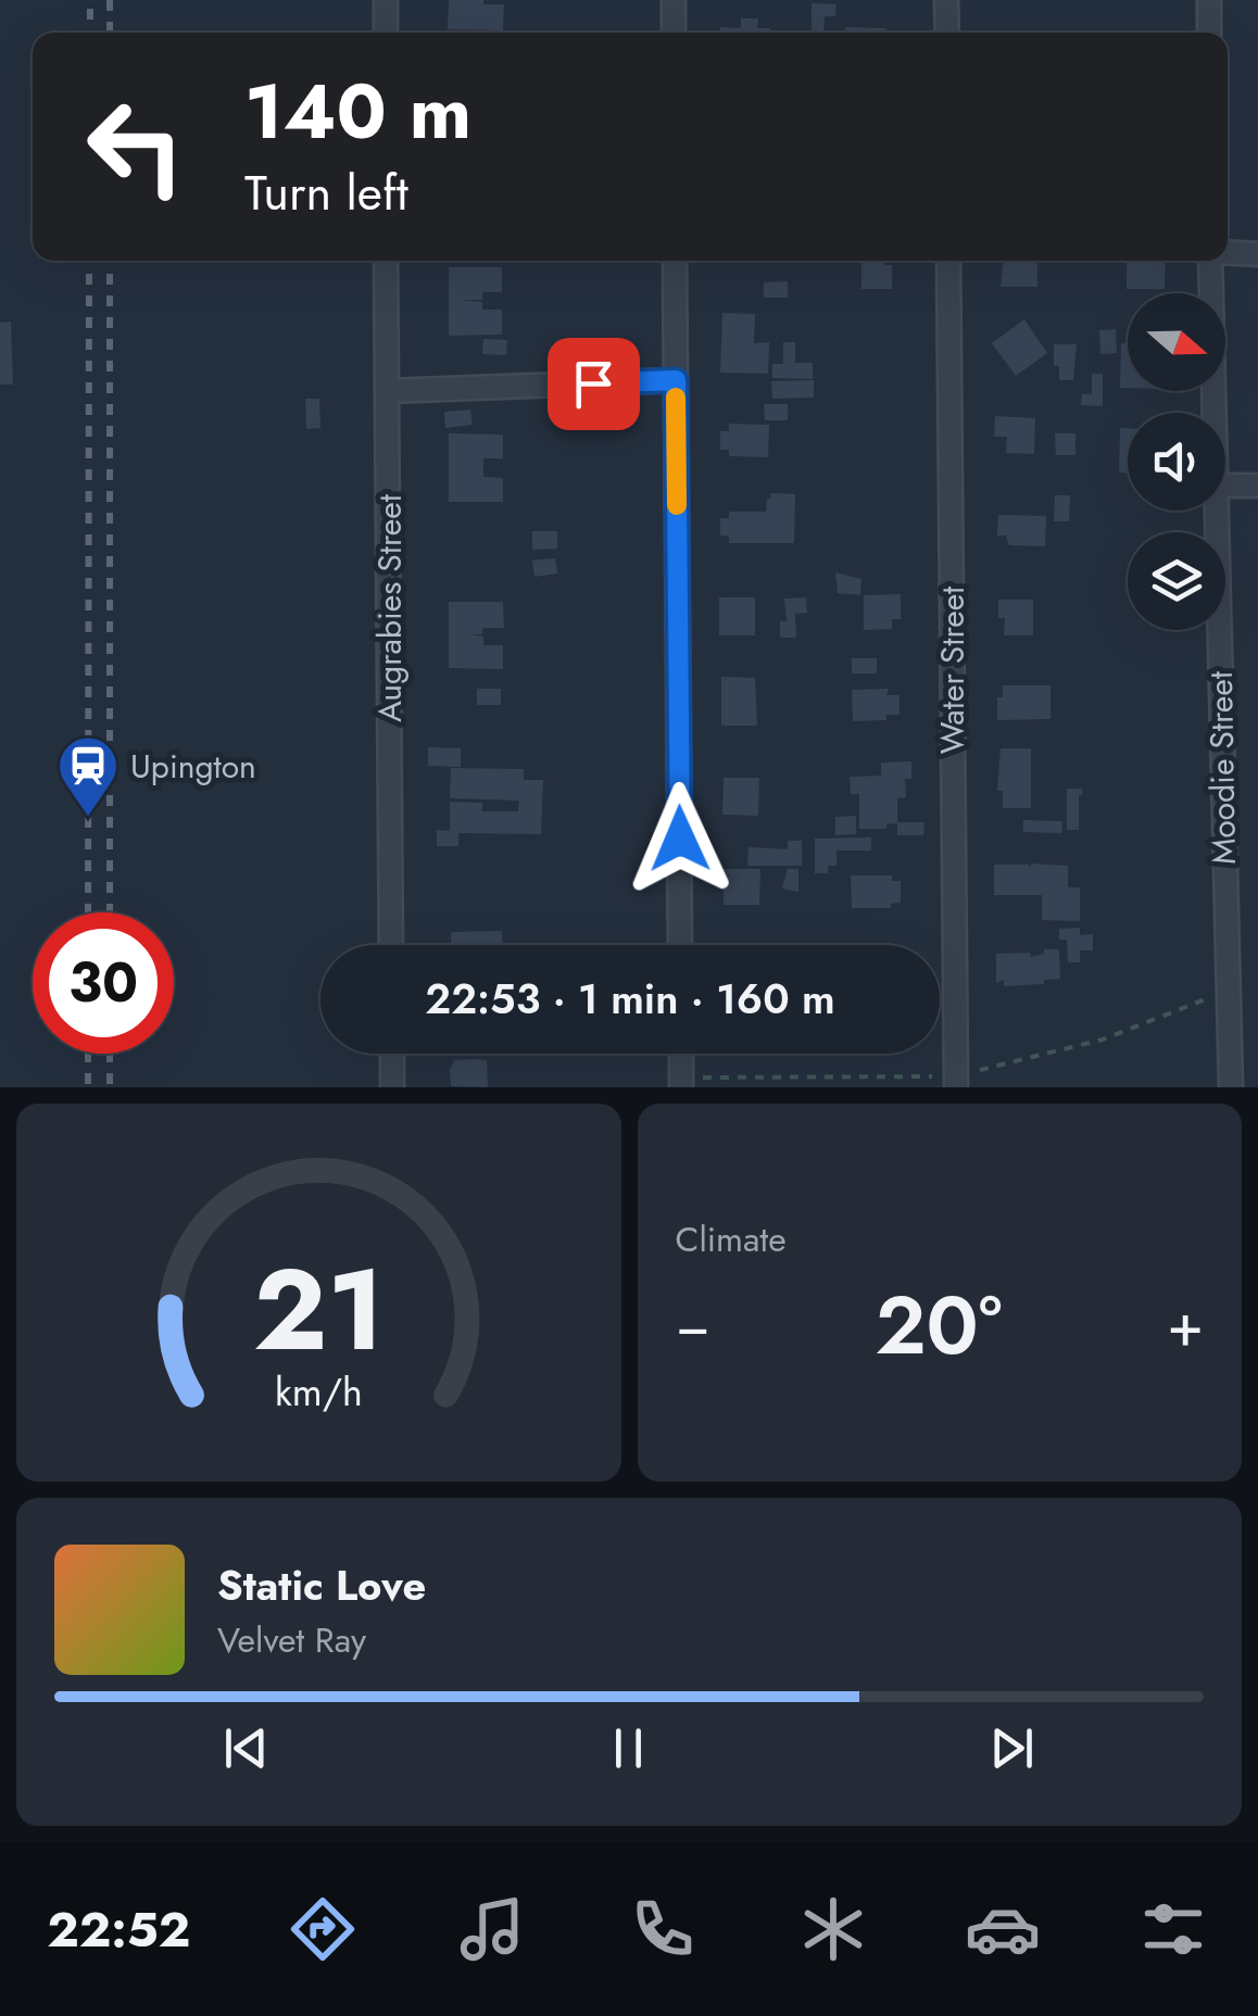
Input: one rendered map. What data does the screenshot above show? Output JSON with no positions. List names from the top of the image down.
{
  "streets": {
    "street": ["Augrabies Street", "Water Street", "Moodie Street"]
  },
  "places": {
    "station": ["Upington"]
  },
  "north": "right",
  "page": {
    "turn": ["140 m", "Turn left"],
    "limit": "30",
    "trip": "22:53 · 1 min · 160 m",
    "tile": "Climate",
    "heat": ["−", "20°", "+"],
    "song": ["Static Love", "Velvet Ray"],
    "tabs": "22:52",
    "gauge": ["21", "km/h"]
  }
}
